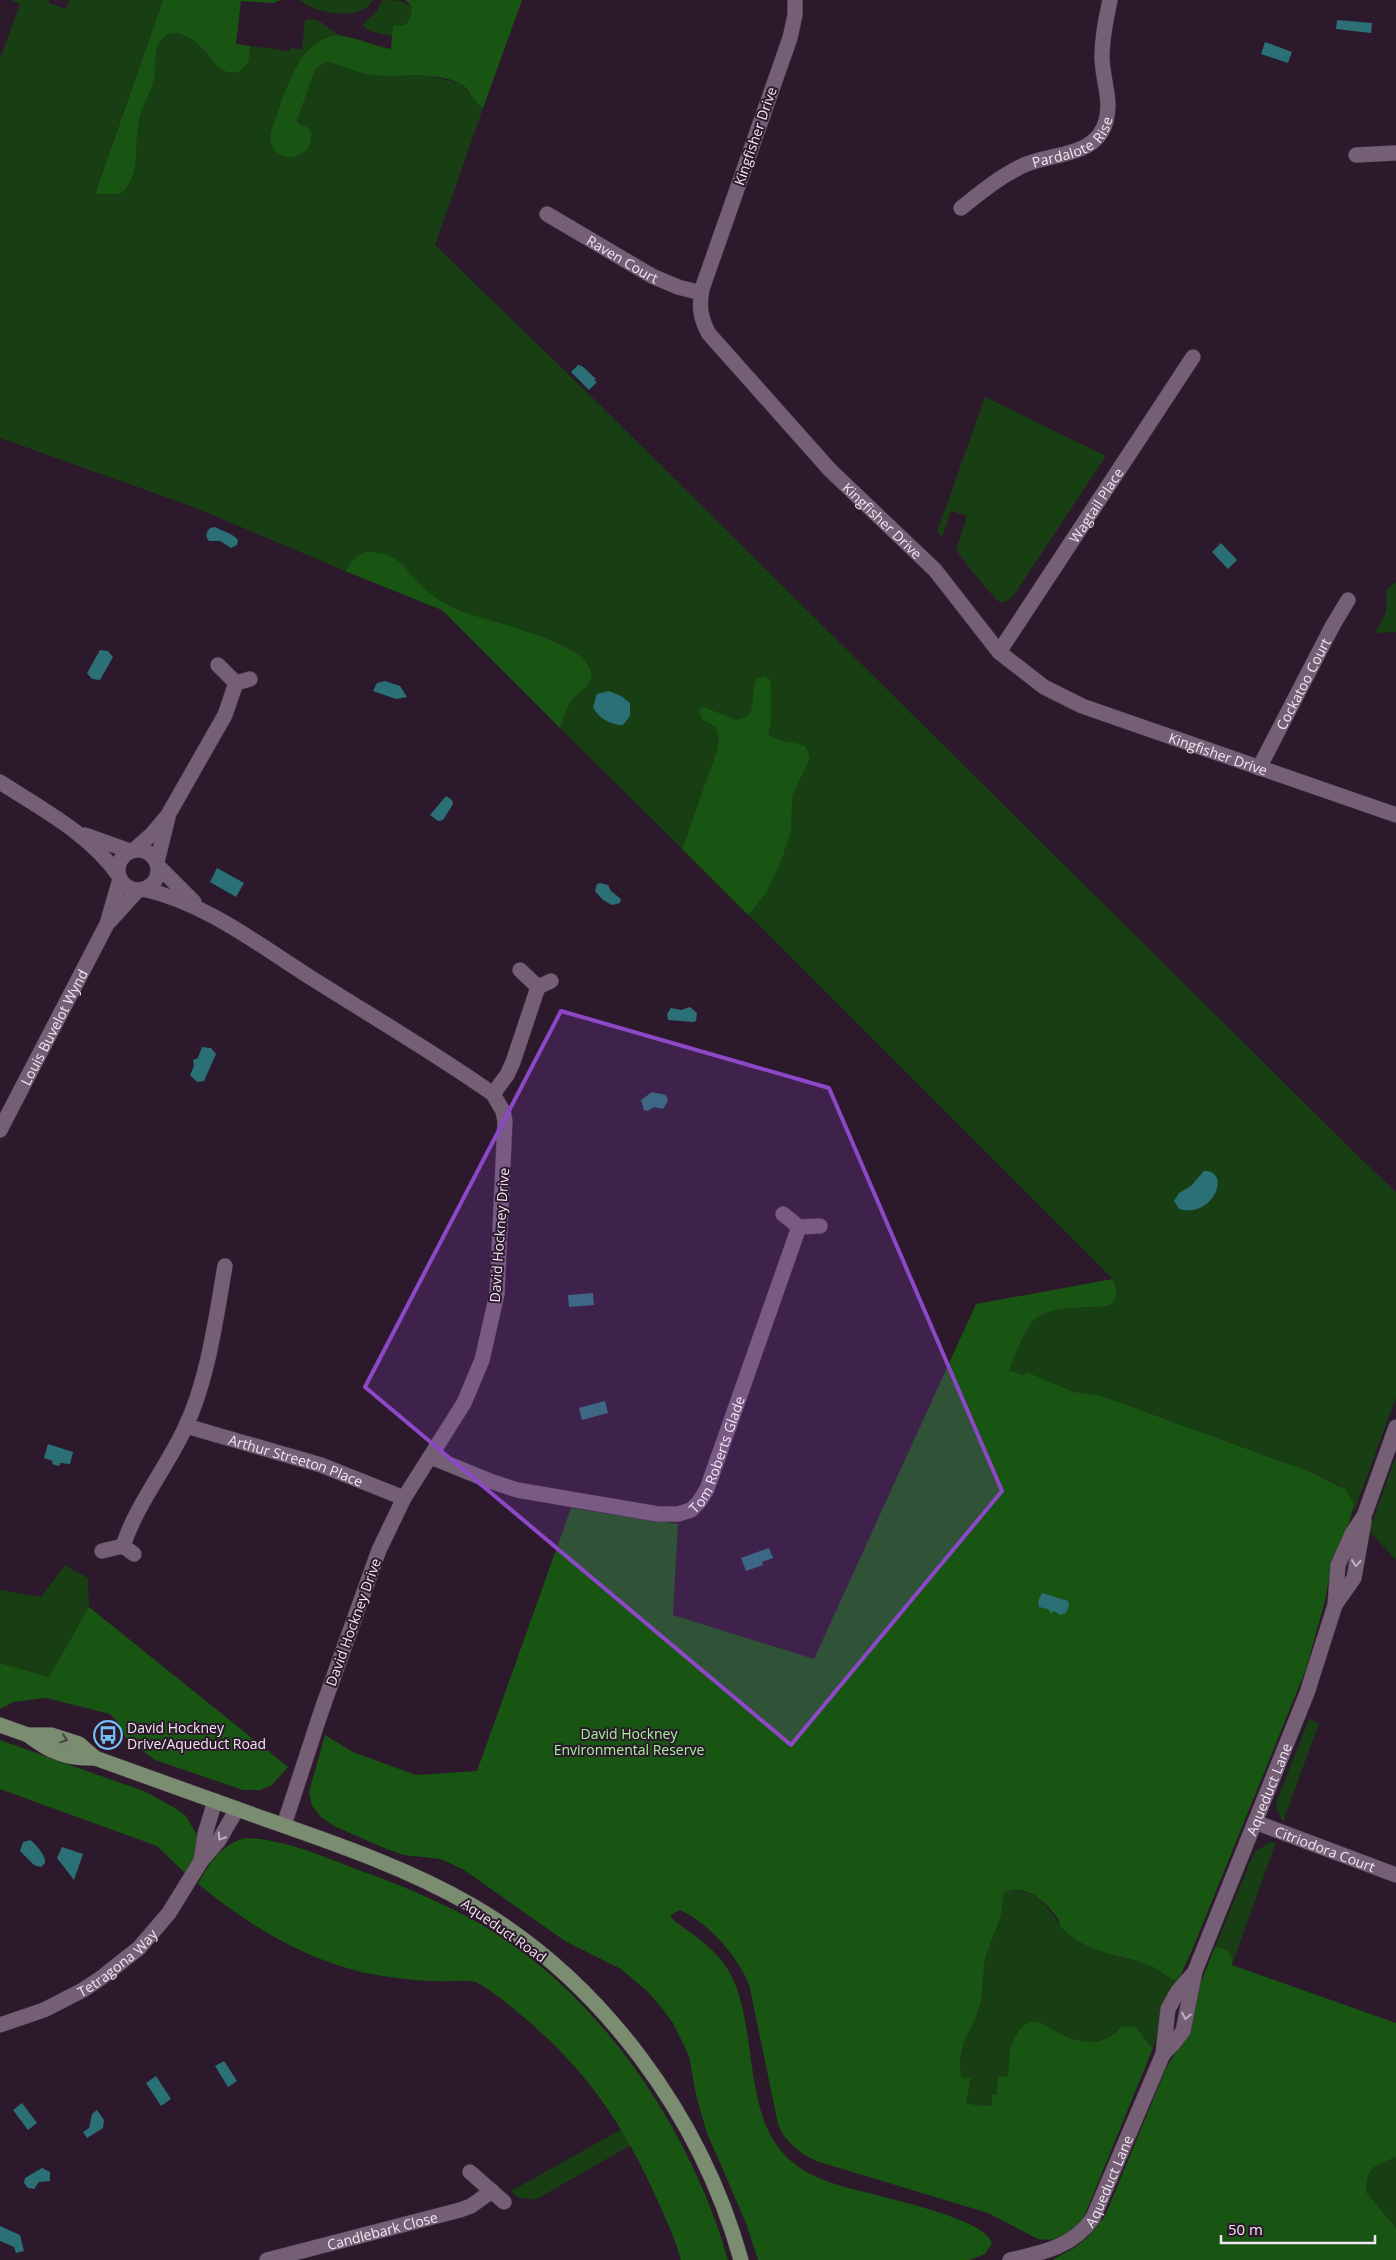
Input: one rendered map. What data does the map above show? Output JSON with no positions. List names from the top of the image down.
{
  "streets": {
    "main road": ["Aqueduct Road"],
    "street": [
      "Kingfisher Drive",
      "Pardalote Rise",
      "Raven Court",
      "Wagtail Place",
      "Cockatoo Court",
      "Louis Buvelot Wynd",
      "David Hockney Drive",
      "Tom Roberts Glade",
      "Arthur Streeton Place",
      "Aqueduct Lane",
      "Citriodora Court",
      "Tetragona Way",
      "Candlebark Close"
    ]
  },
  "crossings": [
    ["Kingfisher Drive", "Raven Court"],
    ["Kingfisher Drive", "Wagtail Place"],
    ["Kingfisher Drive", "Cockatoo Court"],
    ["David Hockney Drive", "Tom Roberts Glade"],
    ["David Hockney Drive", "Arthur Streeton Place"],
    ["David Hockney Drive", "Aqueduct Road"],
    ["Aqueduct Lane", "Citriodora Court"],
    ["Aqueduct Road", "Tetragona Way"]
  ],
  "parks": ["David Hockney Environmental Reserve"],
  "places": {
    "bus stop": ["David Hockney Drive/Aqueduct Road"]
  },
  "scale_bar": "50 m"
}
